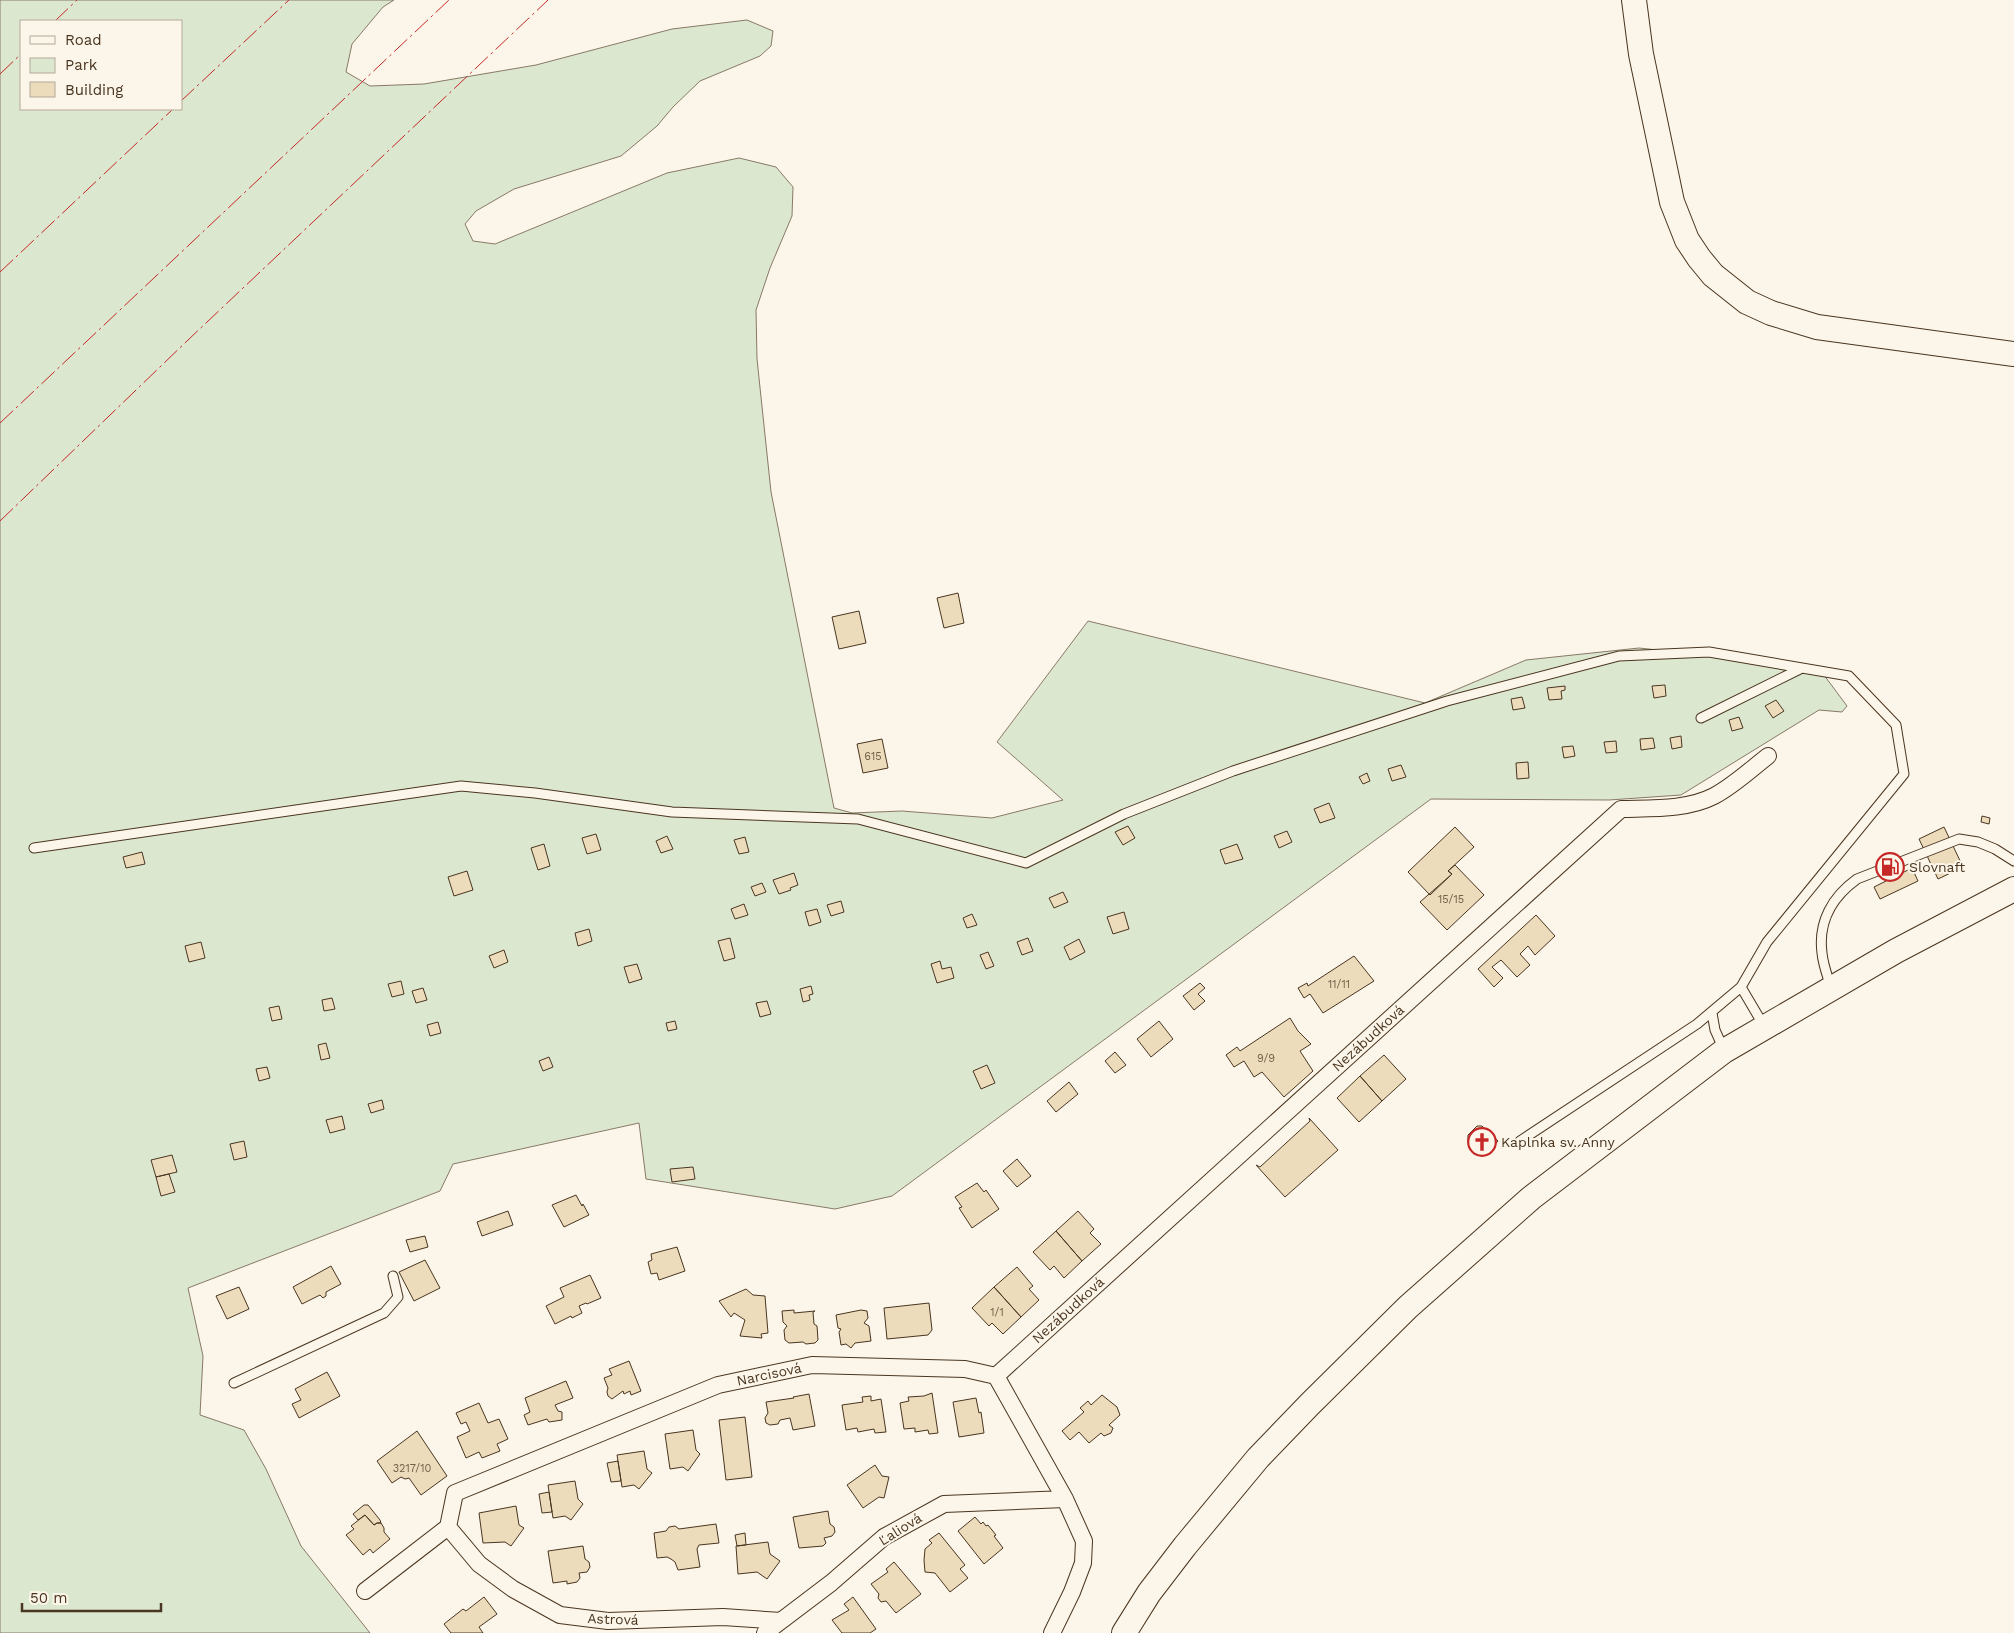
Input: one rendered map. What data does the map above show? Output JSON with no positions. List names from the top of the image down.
{
  "streets": {
    "street": [
      "Nezábudková",
      "Narcisová",
      "Ľaliová",
      "Astrová"
    ]
  },
  "crossings": [
    ["Nezábudková", "Narcisová"],
    ["Narcisová", "Astrová"],
    ["Ľaliová", "Astrová"]
  ],
  "places": {
    "fuel station": ["Slovnaft"],
    "church": ["Kaplnka sv. Anny"]
  },
  "house_numbers": [
    "615",
    "15/15",
    "11/11",
    "9/9",
    "1/1",
    "3217/10"
  ],
  "legend": ["Road", "Park", "Building"],
  "scale_bar": "50 m"
}
